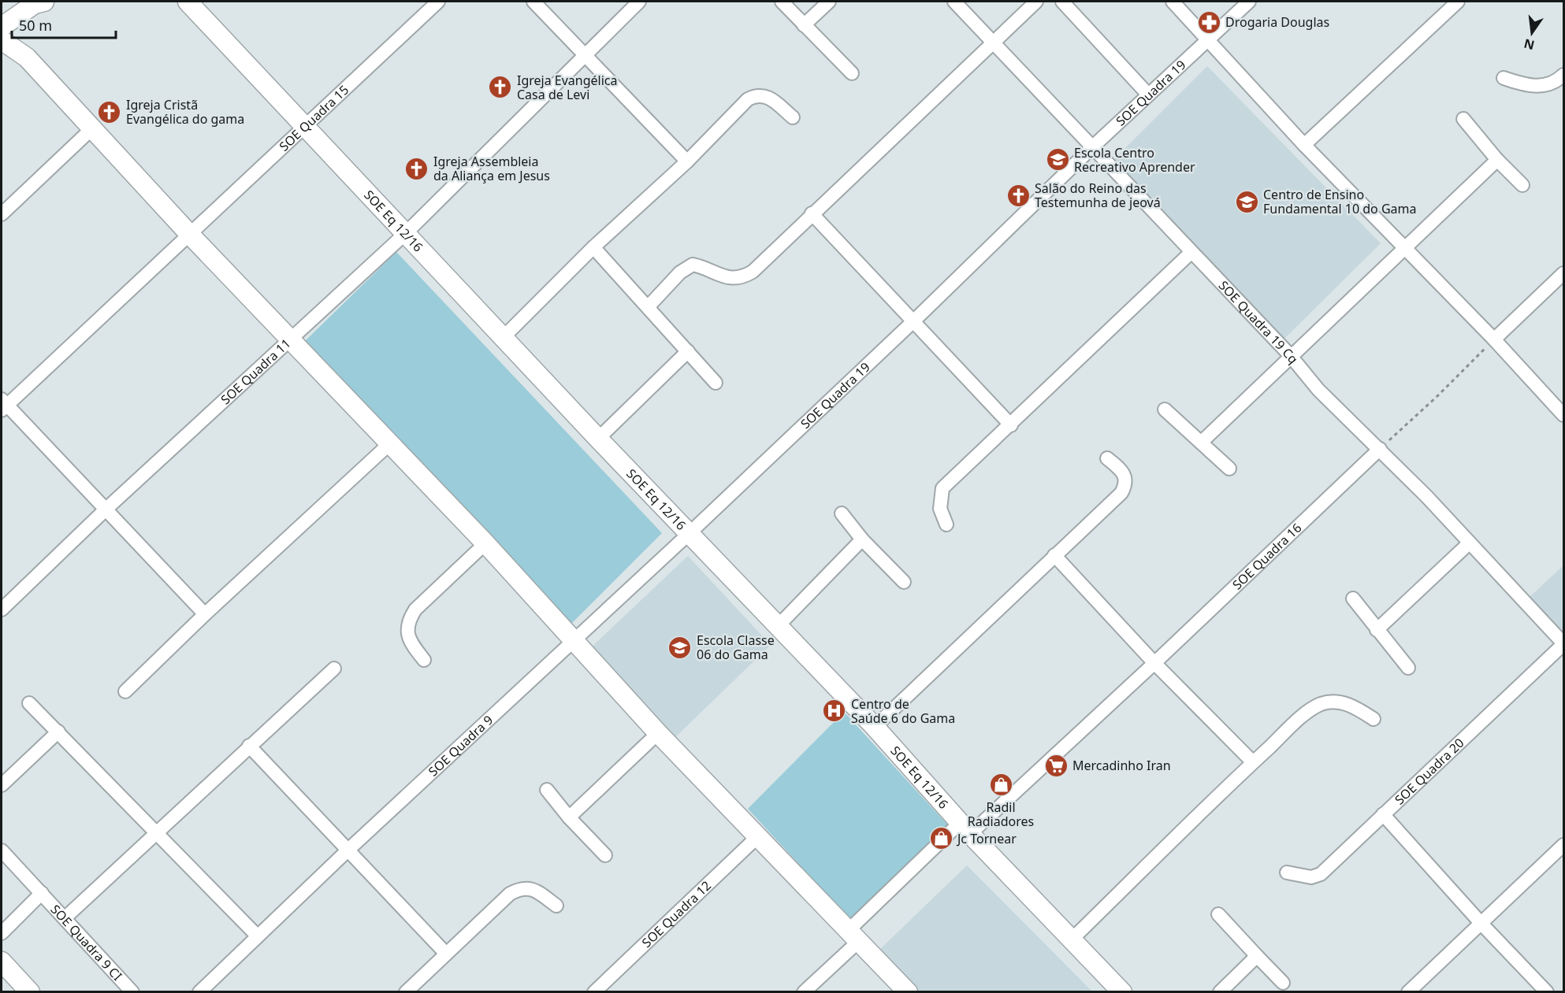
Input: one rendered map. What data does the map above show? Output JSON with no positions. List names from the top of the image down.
{
  "streets": {
    "street": [
      "SOE Quadra 19",
      "SOE Quadra 15",
      "SOE Eq 12/16",
      "SOE Quadra 19 Cq",
      "SOE Quadra 11",
      "SOE Quadra 16",
      "SOE Quadra 9",
      "SOE Quadra 20",
      "SOE Quadra 12",
      "SOE Quadra 9 CI"
    ]
  },
  "crossings": [
    ["SOE Quadra 19", "SOE Eq 12/16"],
    ["SOE Quadra 19", "SOE Quadra 19 Cq"],
    ["SOE Quadra 19", "SOE Quadra 9"],
    ["SOE Quadra 15", "SOE Eq 12/16"],
    ["SOE Eq 12/16", "SOE Quadra 11"],
    ["SOE Eq 12/16", "SOE Quadra 16"],
    ["SOE Quadra 19 Cq", "SOE Quadra 16"],
    ["SOE Quadra 19 Cq", "SOE Quadra 20"]
  ],
  "places": {
    "pharmacy": ["Drogaria Douglas"],
    "church": [
      "Igreja Evangélica Casa de Levi",
      "Igreja Cristã Evangélica do gama",
      "Igreja Assembleia da Aliança em Jesus",
      "Salão do Reino das Testemunha de jeová"
    ],
    "school or university": ["Escola Centro Recreativo Aprender", "Centro de Ensino Fundamental 10 do Gama", "Escola Classe 06 do Gama"],
    "hospital": ["Centro de Saúde 6 do Gama"],
    "supermarket": ["Mercadinho Iran"],
    "shop": ["Radil Radiadores", "Jc Tornear"]
  },
  "scale_bar": "50 m",
  "north": "bottom"
}
